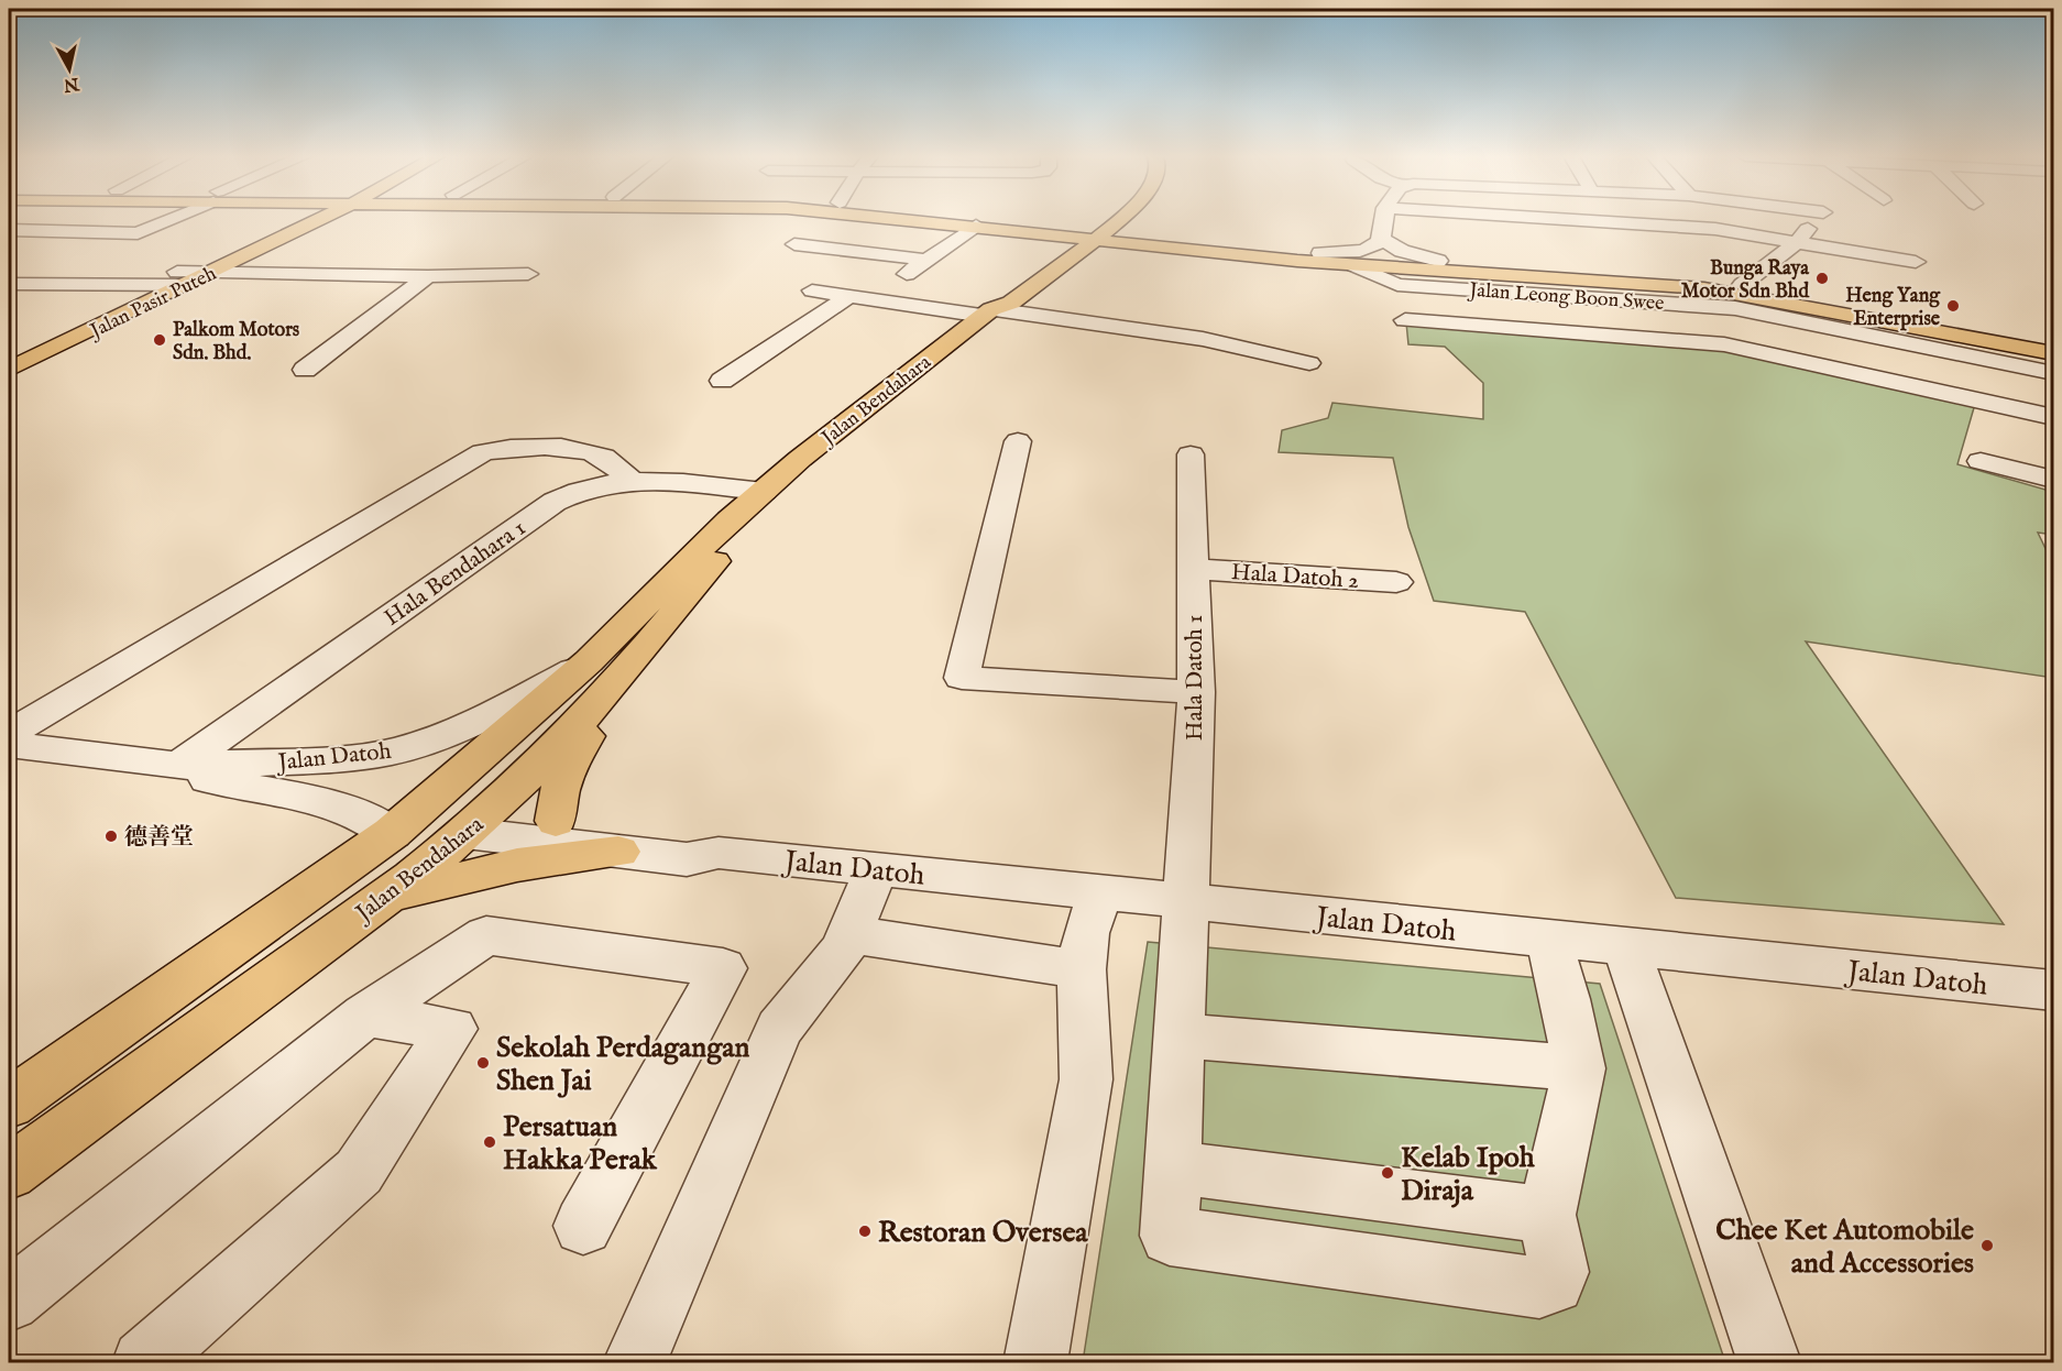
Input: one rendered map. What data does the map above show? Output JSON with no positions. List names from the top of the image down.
{
  "streets": {
    "main road": ["Jalan Leong Boon Swee", "Jalan Pasir Puteh", "Jalan Bendahara"],
    "street": [
      "Hala Bendahara 1",
      "Hala Datoh 2",
      "Hala Datoh 1",
      "Jalan Datoh"
    ]
  },
  "crossings": [
    ["Jalan Leong Boon Swee", "Jalan Bendahara"],
    ["Jalan Bendahara", "Hala Bendahara 1"],
    ["Jalan Bendahara", "Jalan Datoh"],
    ["Hala Bendahara 1", "Jalan Datoh"],
    ["Hala Datoh 2", "Hala Datoh 1"],
    ["Hala Datoh 1", "Jalan Datoh"]
  ],
  "places": [
    "Bunga Raya Motor Sdn Bhd",
    "Heng Yang Enterprise",
    "Palkom Motors Sdn. Bhd.",
    "德善堂",
    "Sekolah Perdagangan Shen Jai",
    "Persatuan Hakka Perak",
    "Kelab Ipoh Diraja",
    "Restoran Oversea",
    "Chee Ket Automobile and Accessories"
  ],
  "north": "bottom"
}
